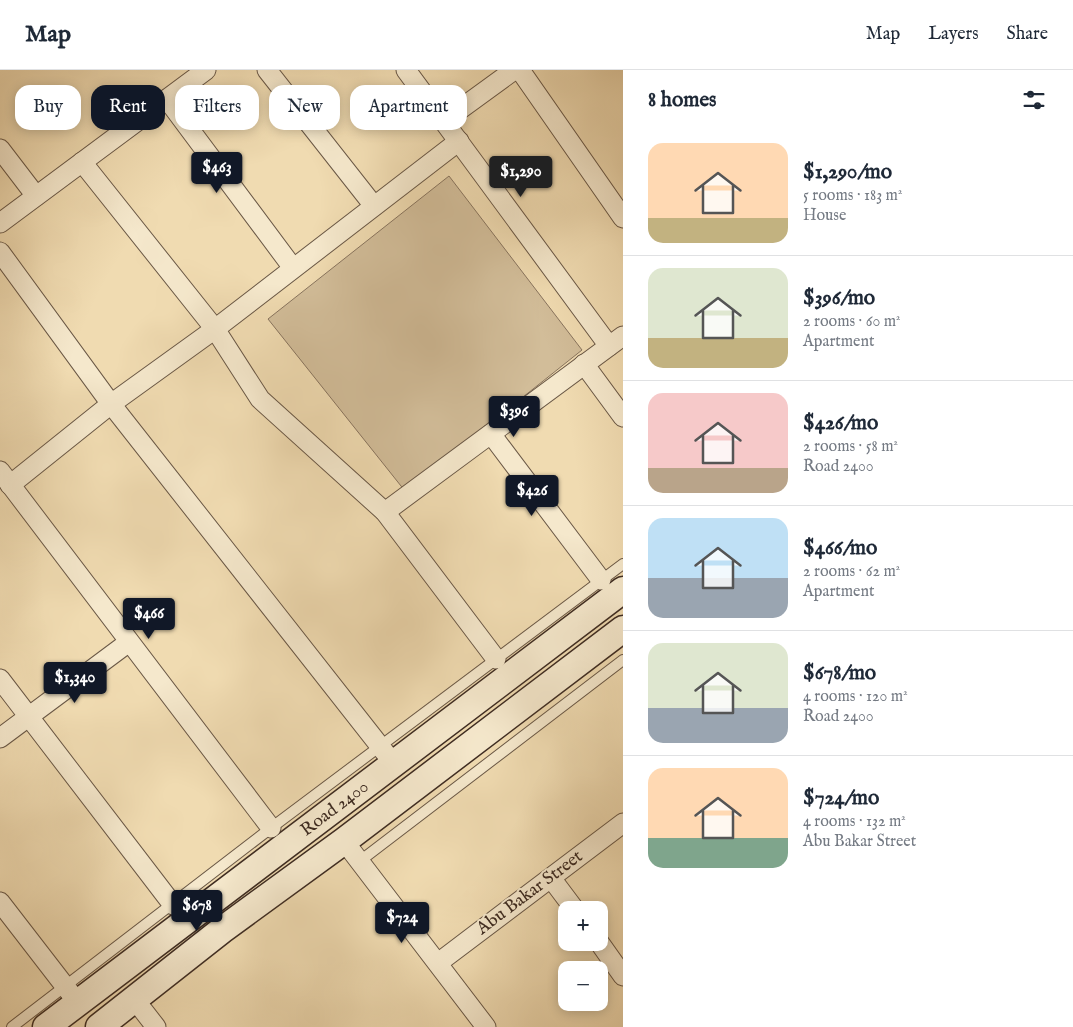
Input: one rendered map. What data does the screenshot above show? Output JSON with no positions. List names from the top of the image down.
{
  "streets": {
    "main road": ["Road 2400"],
    "street": ["Abu Bakar Street"]
  },
  "page": {
    "header": "Map",
    "nav": ["Map", "Layers", "Share"],
    "heading": "8 homes",
    "chip": [
      "Buy",
      "Rent",
      "Filters",
      "New",
      "Apartment"
    ],
    "list": [
      {
        "name": "$1,290/mo",
        "note": "5 rooms · 183 m² · House"
      },
      {
        "name": "$396/mo",
        "note": "2 rooms · 60 m² · Apartment"
      },
      {
        "name": "$426/mo",
        "note": "2 rooms · 58 m² · Road 2400"
      },
      {
        "name": "$466/mo",
        "note": "2 rooms · 62 m² · Apartment"
      },
      {
        "name": "$678/mo",
        "note": "4 rooms · 120 m² · Road 2400"
      },
      {
        "name": "$724/mo",
        "note": "4 rooms · 132 m² · Abu Bakar Street"
      }
    ],
    "price": [
      "$463",
      "$1,290",
      "$396",
      "$426",
      "$466",
      "$1,340",
      "$678",
      "$724"
    ],
    "map_buttons": ["+", "−"]
  }
}
